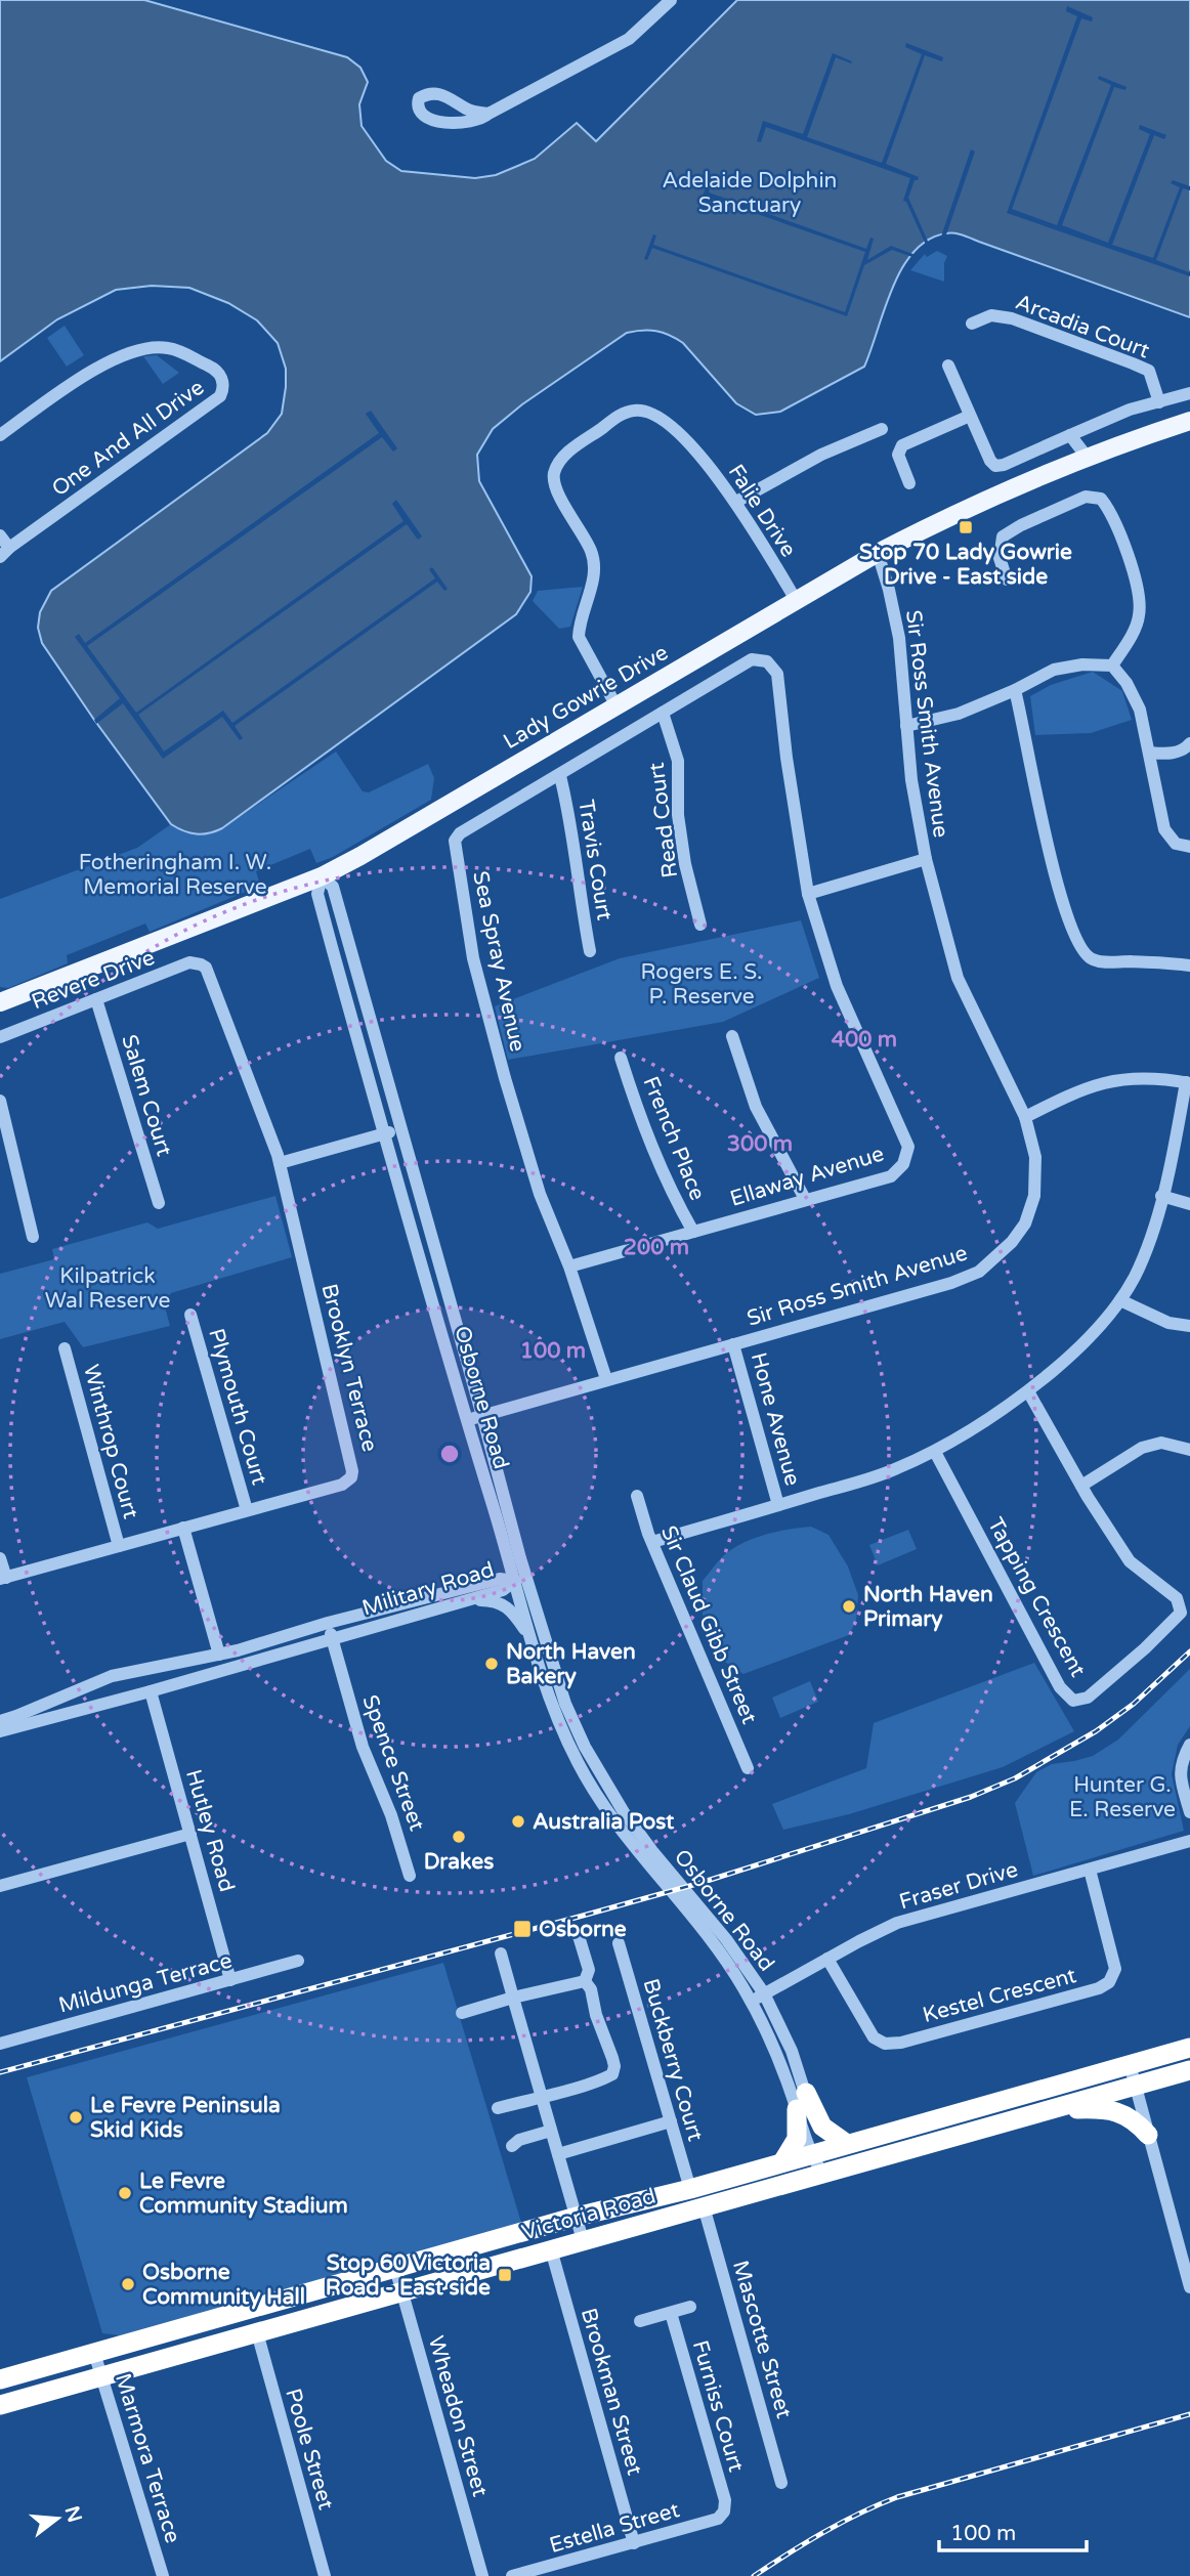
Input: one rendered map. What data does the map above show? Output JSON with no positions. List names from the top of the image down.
{
  "streets": {
    "highway": ["Victoria Road"],
    "main road": ["Lady Gowrie Drive"],
    "street": [
      "Arcadia Court",
      "One And All Drive",
      "Falie Drive",
      "Sir Ross Smith Avenue",
      "Read Court",
      "Travis Court",
      "Sea Spray Avenue",
      "Revere Drive",
      "Salem Court",
      "French Place",
      "Ellaway Avenue",
      "Brooklyn Terrace",
      "Osborne Road",
      "Plymouth Court",
      "Hone Avenue",
      "Winthrop Court",
      "Military Road",
      "Tapping Crescent",
      "Sir Claud Gibb Street",
      "Spence Street",
      "Hutley Road",
      "Fraser Drive",
      "Mildunga Terrace",
      "Kestel Crescent",
      "Buckberry Court",
      "Mascotte Street",
      "Brookman Street",
      "Furniss Court",
      "Wheadon Street",
      "Poole Street",
      "Marmora Terrace",
      "Estella Street"
    ]
  },
  "crossings": [
    ["Falie Drive", "Lady Gowrie Drive"],
    ["Lady Gowrie Drive", "Sir Ross Smith Avenue"],
    ["Lady Gowrie Drive", "Osborne Road"],
    ["Sir Ross Smith Avenue", "Sea Spray Avenue"],
    ["Sir Ross Smith Avenue", "Osborne Road"],
    ["Sir Ross Smith Avenue", "Hone Avenue"],
    ["Read Court", "Sea Spray Avenue"],
    ["Travis Court", "Sea Spray Avenue"],
    ["Sea Spray Avenue", "Ellaway Avenue"],
    ["Revere Drive", "Salem Court"],
    ["Revere Drive", "Brooklyn Terrace"],
    ["French Place", "Ellaway Avenue"],
    ["Brooklyn Terrace", "Plymouth Court"],
    ["Brooklyn Terrace", "Winthrop Court"],
    ["Osborne Road", "Military Road"],
    ["Osborne Road", "Fraser Drive"],
    ["Osborne Road", "Victoria Road"],
    ["Military Road", "Spence Street"],
    ["Military Road", "Hutley Road"],
    ["Hutley Road", "Mildunga Terrace"],
    ["Fraser Drive", "Kestel Crescent"],
    ["Buckberry Court", "Victoria Road"],
    ["Victoria Road", "Mascotte Street"],
    ["Victoria Road", "Brookman Street"],
    ["Victoria Road", "Wheadon Street"],
    ["Victoria Road", "Poole Street"],
    ["Victoria Road", "Marmora Terrace"],
    ["Brookman Street", "Estella Street"],
    ["Furniss Court", "Estella Street"]
  ],
  "parks": [
    "Adelaide Dolphin Sanctuary",
    "Fotheringham I. W. Memorial Reserve",
    "Rogers E. S. P. Reserve",
    "Kilpatrick Wal Reserve",
    "Hunter G. E. Reserve"
  ],
  "places": {
    "transit": ["Stop 70 Lady Gowrie Drive - East side", "Osborne", "Stop 60 Victoria Road - East side"],
    "other": [
      "North Haven Primary",
      "North Haven Bakery",
      "Australia Post",
      "Drakes",
      "Le Fevre Peninsula Skid Kids",
      "Le Fevre Community Stadium",
      "Osborne Community Hall"
    ]
  },
  "scale_bar": "100 m",
  "north": "right",
  "rings": [
    "400 m",
    "300 m",
    "200 m",
    "100 m"
  ]
}
